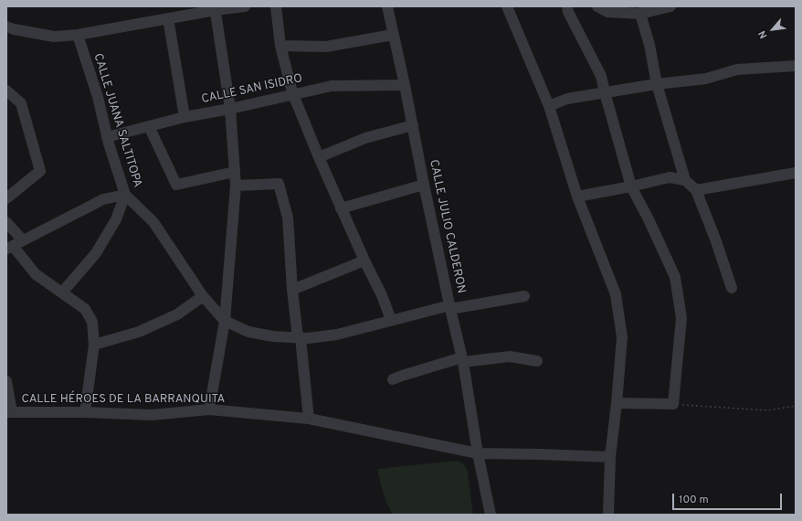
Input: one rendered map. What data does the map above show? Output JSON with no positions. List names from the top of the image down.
{
  "streets": {
    "street": [
      "CALLE SAN ISIDRO",
      "CALLE JUANA SALTITOPA",
      "CALLE JULIO CALDERON",
      "CALLE HÉROES DE LA BARRANQUITA"
    ]
  },
  "crossings": [
    ["CALLE SAN ISIDRO", "CALLE JUANA SALTITOPA"],
    ["CALLE SAN ISIDRO", "CALLE JULIO CALDERON"],
    ["CALLE JUANA SALTITOPA", "CALLE JULIO CALDERON"],
    ["CALLE JULIO CALDERON", "CALLE HÉROES DE LA BARRANQUITA"]
  ],
  "scale_bar": "100 m",
  "north": "bottom left"
}
